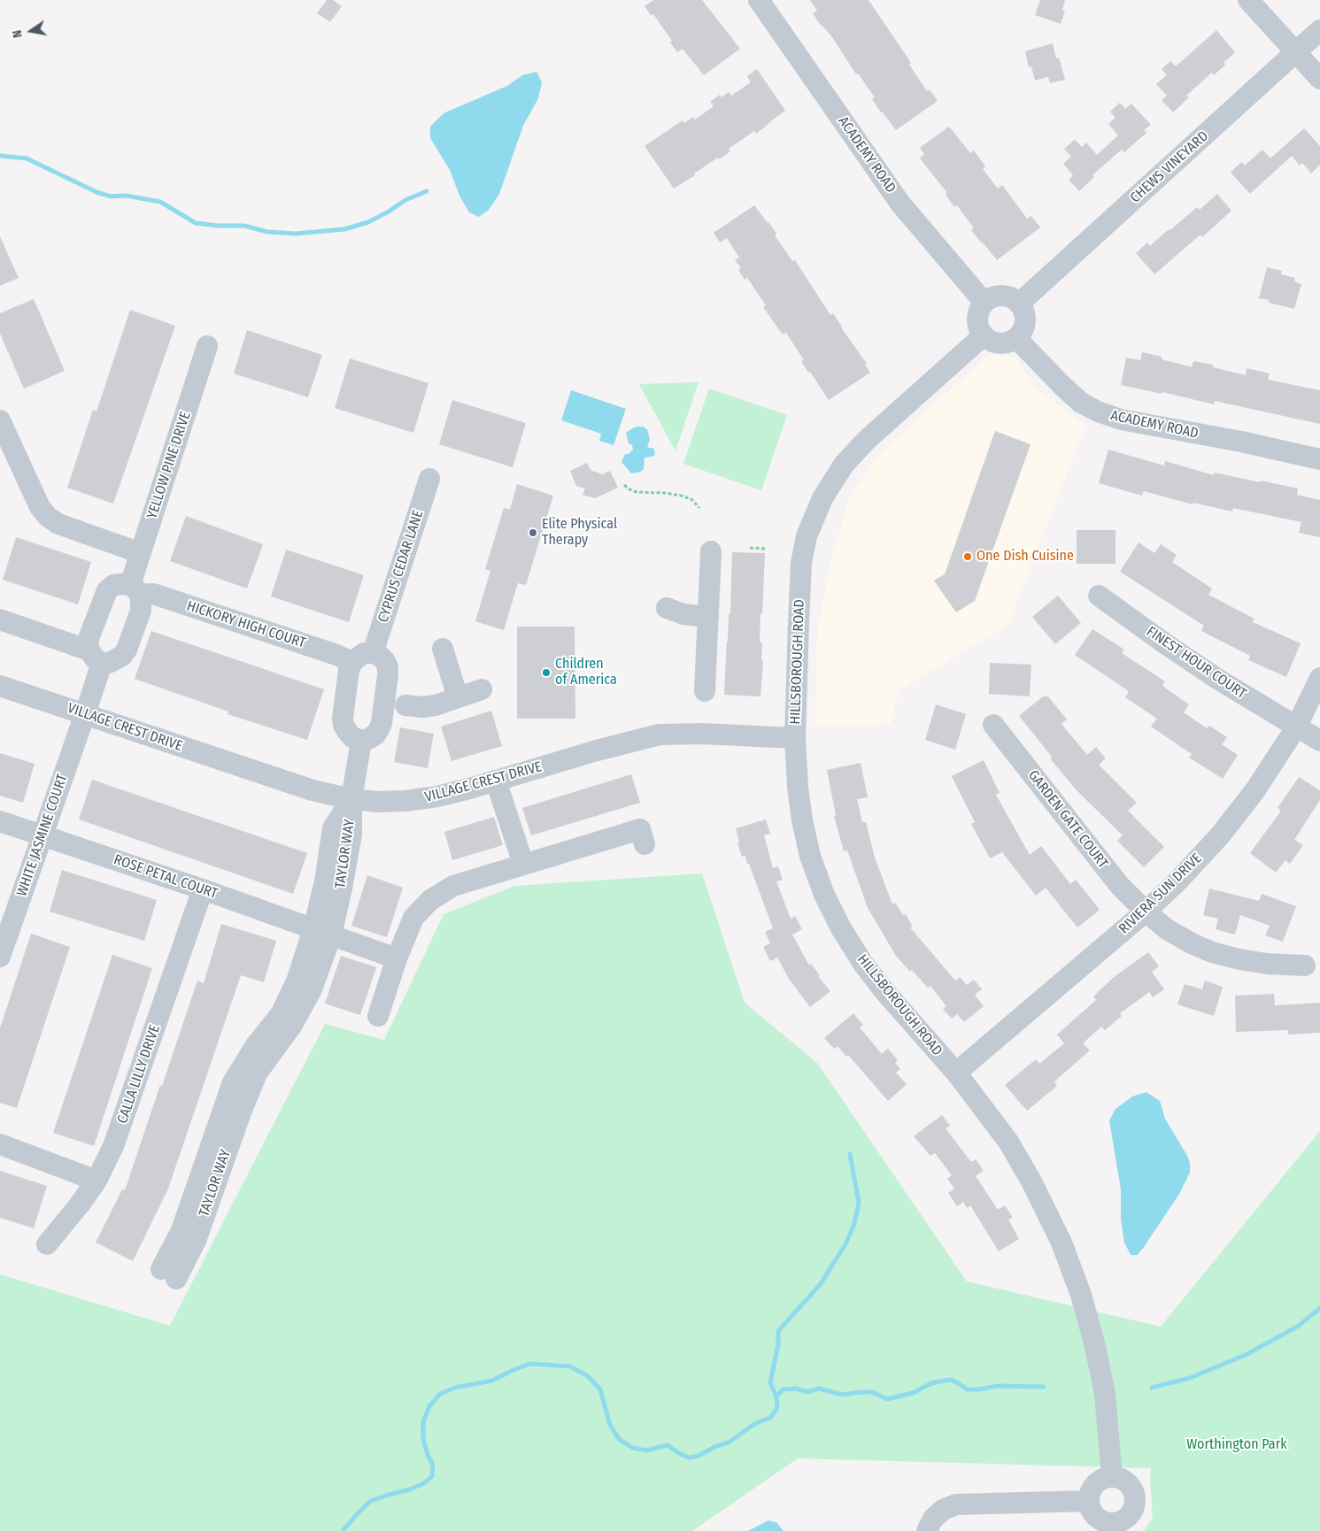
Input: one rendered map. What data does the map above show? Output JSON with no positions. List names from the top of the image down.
{
  "streets": {
    "street": [
      "ACADEMY ROAD",
      "CHEWS VINEYARD",
      "YELLOW PINE DRIVE",
      "CYPRUS CEDAR LANE",
      "HICKORY HIGH COURT",
      "HILLSBOROUGH ROAD",
      "FINEST HOUR COURT",
      "VILLAGE CREST DRIVE",
      "GARDEN GATE COURT",
      "WHITE JASMINE COURT",
      "TAYLOR WAY",
      "ROSE PETAL COURT",
      "RIVIERA SUN DRIVE",
      "CALLA LILLY DRIVE"
    ]
  },
  "crossings": [
    ["ACADEMY ROAD", "CHEWS VINEYARD"],
    ["ACADEMY ROAD", "HILLSBOROUGH ROAD"],
    ["CHEWS VINEYARD", "HILLSBOROUGH ROAD"],
    ["YELLOW PINE DRIVE", "HICKORY HIGH COURT"],
    ["HILLSBOROUGH ROAD", "VILLAGE CREST DRIVE"],
    ["HILLSBOROUGH ROAD", "RIVIERA SUN DRIVE"],
    ["FINEST HOUR COURT", "RIVIERA SUN DRIVE"],
    ["VILLAGE CREST DRIVE", "WHITE JASMINE COURT"],
    ["VILLAGE CREST DRIVE", "TAYLOR WAY"],
    ["GARDEN GATE COURT", "RIVIERA SUN DRIVE"],
    ["WHITE JASMINE COURT", "ROSE PETAL COURT"],
    ["TAYLOR WAY", "ROSE PETAL COURT"],
    ["ROSE PETAL COURT", "CALLA LILLY DRIVE"]
  ],
  "parks": ["Worthington Park"],
  "places": ["Elite Physical Therapy", "One Dish Cuisine", "Children of America"],
  "north": "left"
}
